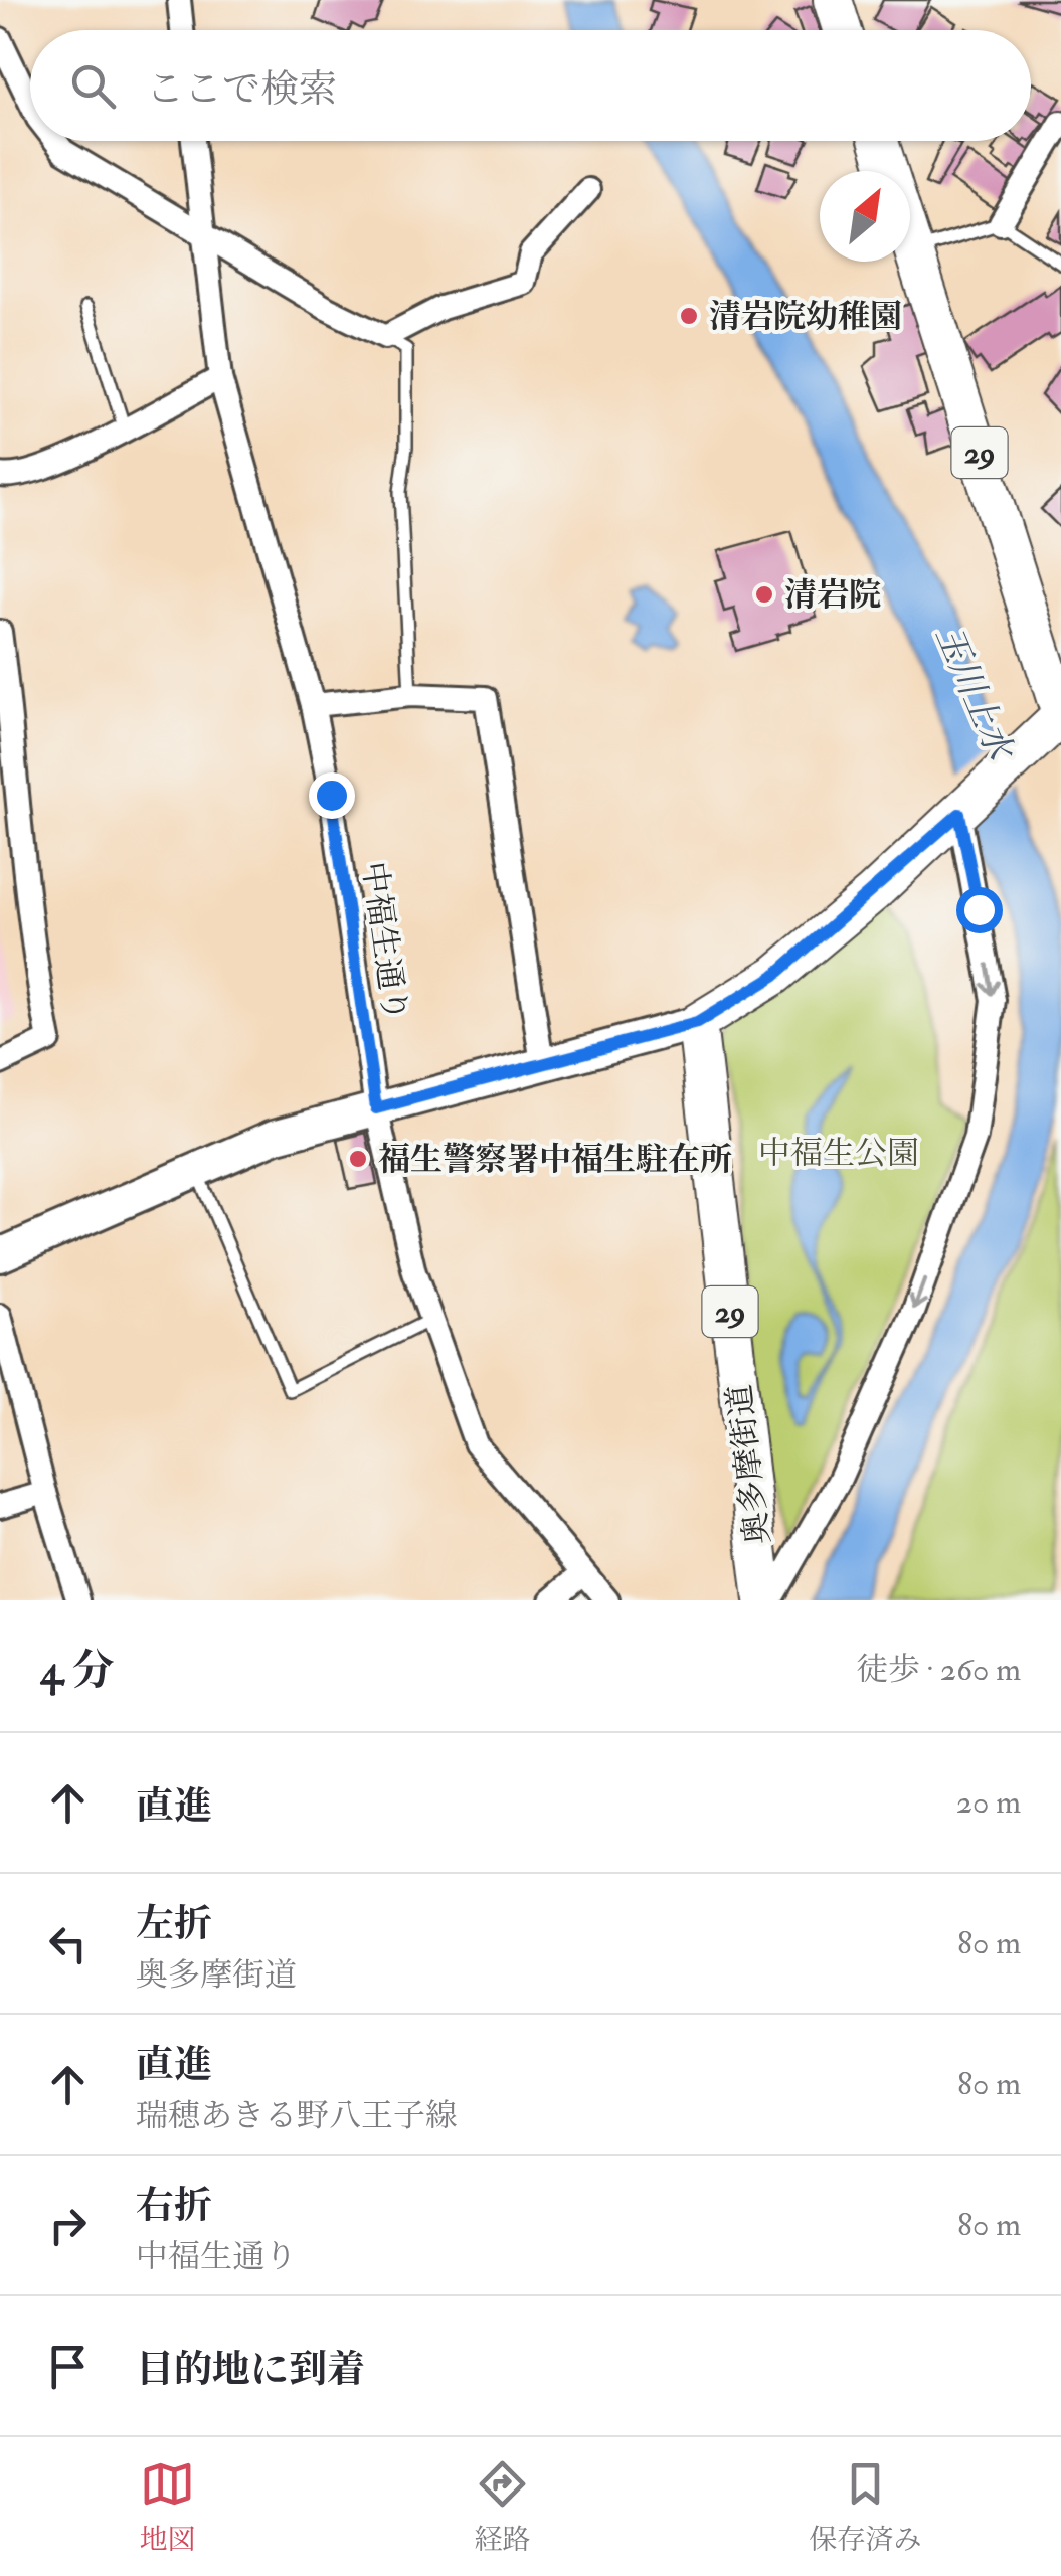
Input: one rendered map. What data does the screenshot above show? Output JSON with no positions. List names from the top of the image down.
{
  "streets": {
    "main road": ["29", "奥多摩街道"],
    "street": ["中福生通り"]
  },
  "crossings": [
    ["29", "奥多摩街道"]
  ],
  "water": ["玉川上水"],
  "parks": ["中福生公園"],
  "places": ["清岩院幼稚園", "清岩院", "福生警察署中福生駐在所"],
  "north": "top right",
  "page": {
    "search": "ここで検索",
    "heading": ["4 分", "徒歩 · 260 m"],
    "list": [
      ["直進", "20 m"],
      ["左折", "奥多摩街道", "80 m"],
      ["直進", "瑞穂あきる野八王子線", "80 m"],
      ["右折", "中福生通り", "80 m"],
      "目的地に到着"
    ],
    "nav": ["地図", "経路", "保存済み"]
  }
}
